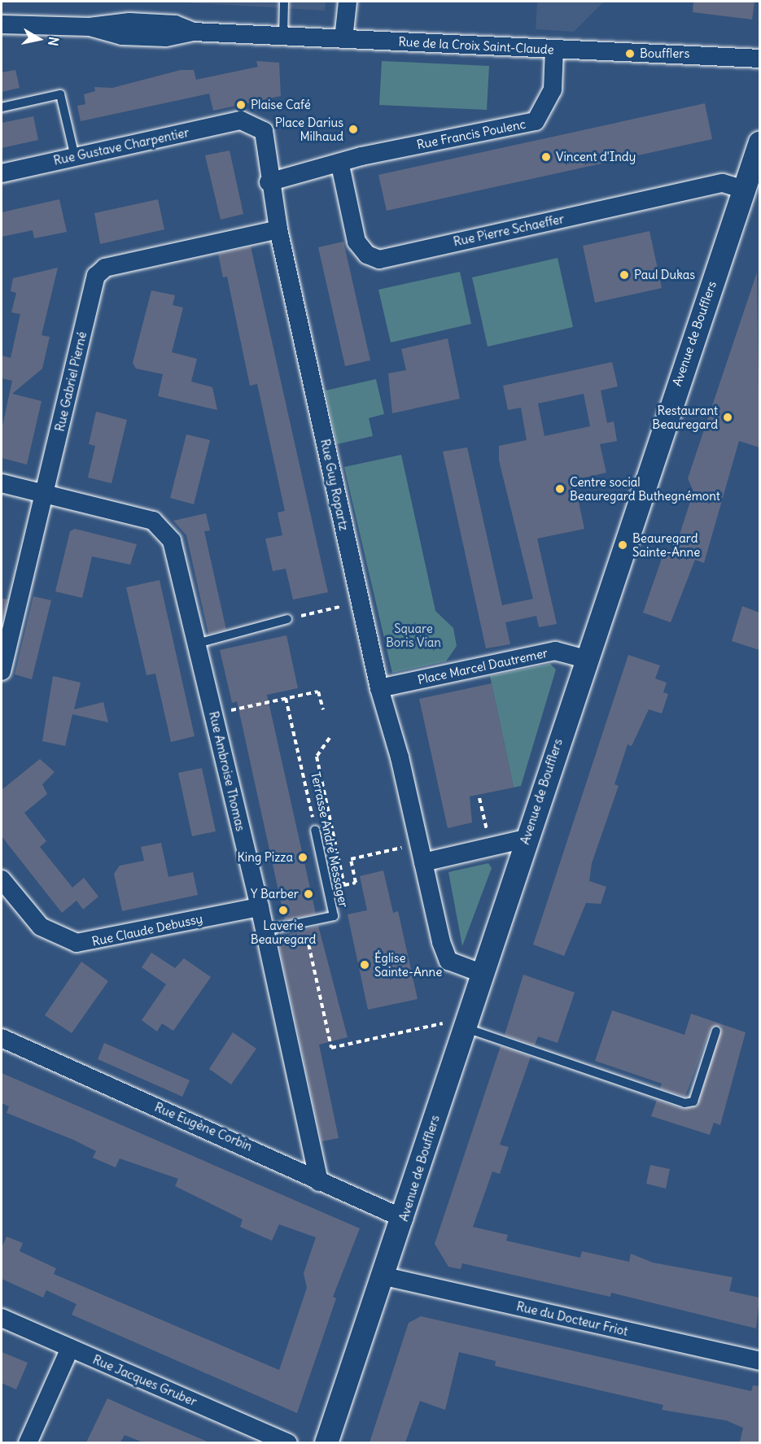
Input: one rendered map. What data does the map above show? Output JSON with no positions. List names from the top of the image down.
{
  "streets": {
    "street": [
      "Rue de la Croix Saint-Claude",
      "Rue Francis Poulenc",
      "Rue Gustave Charpentier",
      "Rue Pierre Schaeffer",
      "Avenue de Boufflers",
      "Rue Gabriel Pierné",
      "Rue Guy Ropartz",
      "Place Marcel Dautremer",
      "Rue Ambroise Thomas",
      "Rue Claude Debussy",
      "Rue Eugène Corbin",
      "Rue du Docteur Friot",
      "Rue Jacques Gruber"
    ],
    "lane": ["Terrasse André Messager"]
  },
  "crossings": [
    ["Rue de la Croix Saint-Claude", "Rue Francis Poulenc"],
    ["Rue Francis Poulenc", "Rue Pierre Schaeffer"],
    ["Rue Gustave Charpentier", "Rue Guy Ropartz"],
    ["Rue Pierre Schaeffer", "Avenue de Boufflers"],
    ["Avenue de Boufflers", "Rue Guy Ropartz"],
    ["Avenue de Boufflers", "Place Marcel Dautremer"],
    ["Avenue de Boufflers", "Rue Eugène Corbin"],
    ["Avenue de Boufflers", "Rue du Docteur Friot"],
    ["Rue Gabriel Pierné", "Rue Guy Ropartz"],
    ["Rue Gabriel Pierné", "Rue Ambroise Thomas"],
    ["Rue Guy Ropartz", "Place Marcel Dautremer"],
    ["Rue Ambroise Thomas", "Terrasse André Messager"],
    ["Rue Ambroise Thomas", "Rue Claude Debussy"],
    ["Rue Ambroise Thomas", "Rue Eugène Corbin"]
  ],
  "parks": ["Square Boris Vian"],
  "places": [
    "Boufflers",
    "Plaise Café",
    "Place Darius Milhaud",
    "Vincent d'Indy",
    "Paul Dukas",
    "Restaurant Beauregard",
    "Centre social Beauregard Buthegnémont",
    "Beauregard Sainte-Anne",
    "King Pizza",
    "Y Barber",
    "Laverie Beauregard",
    "Église Sainte-Anne"
  ],
  "north": "right"
}
